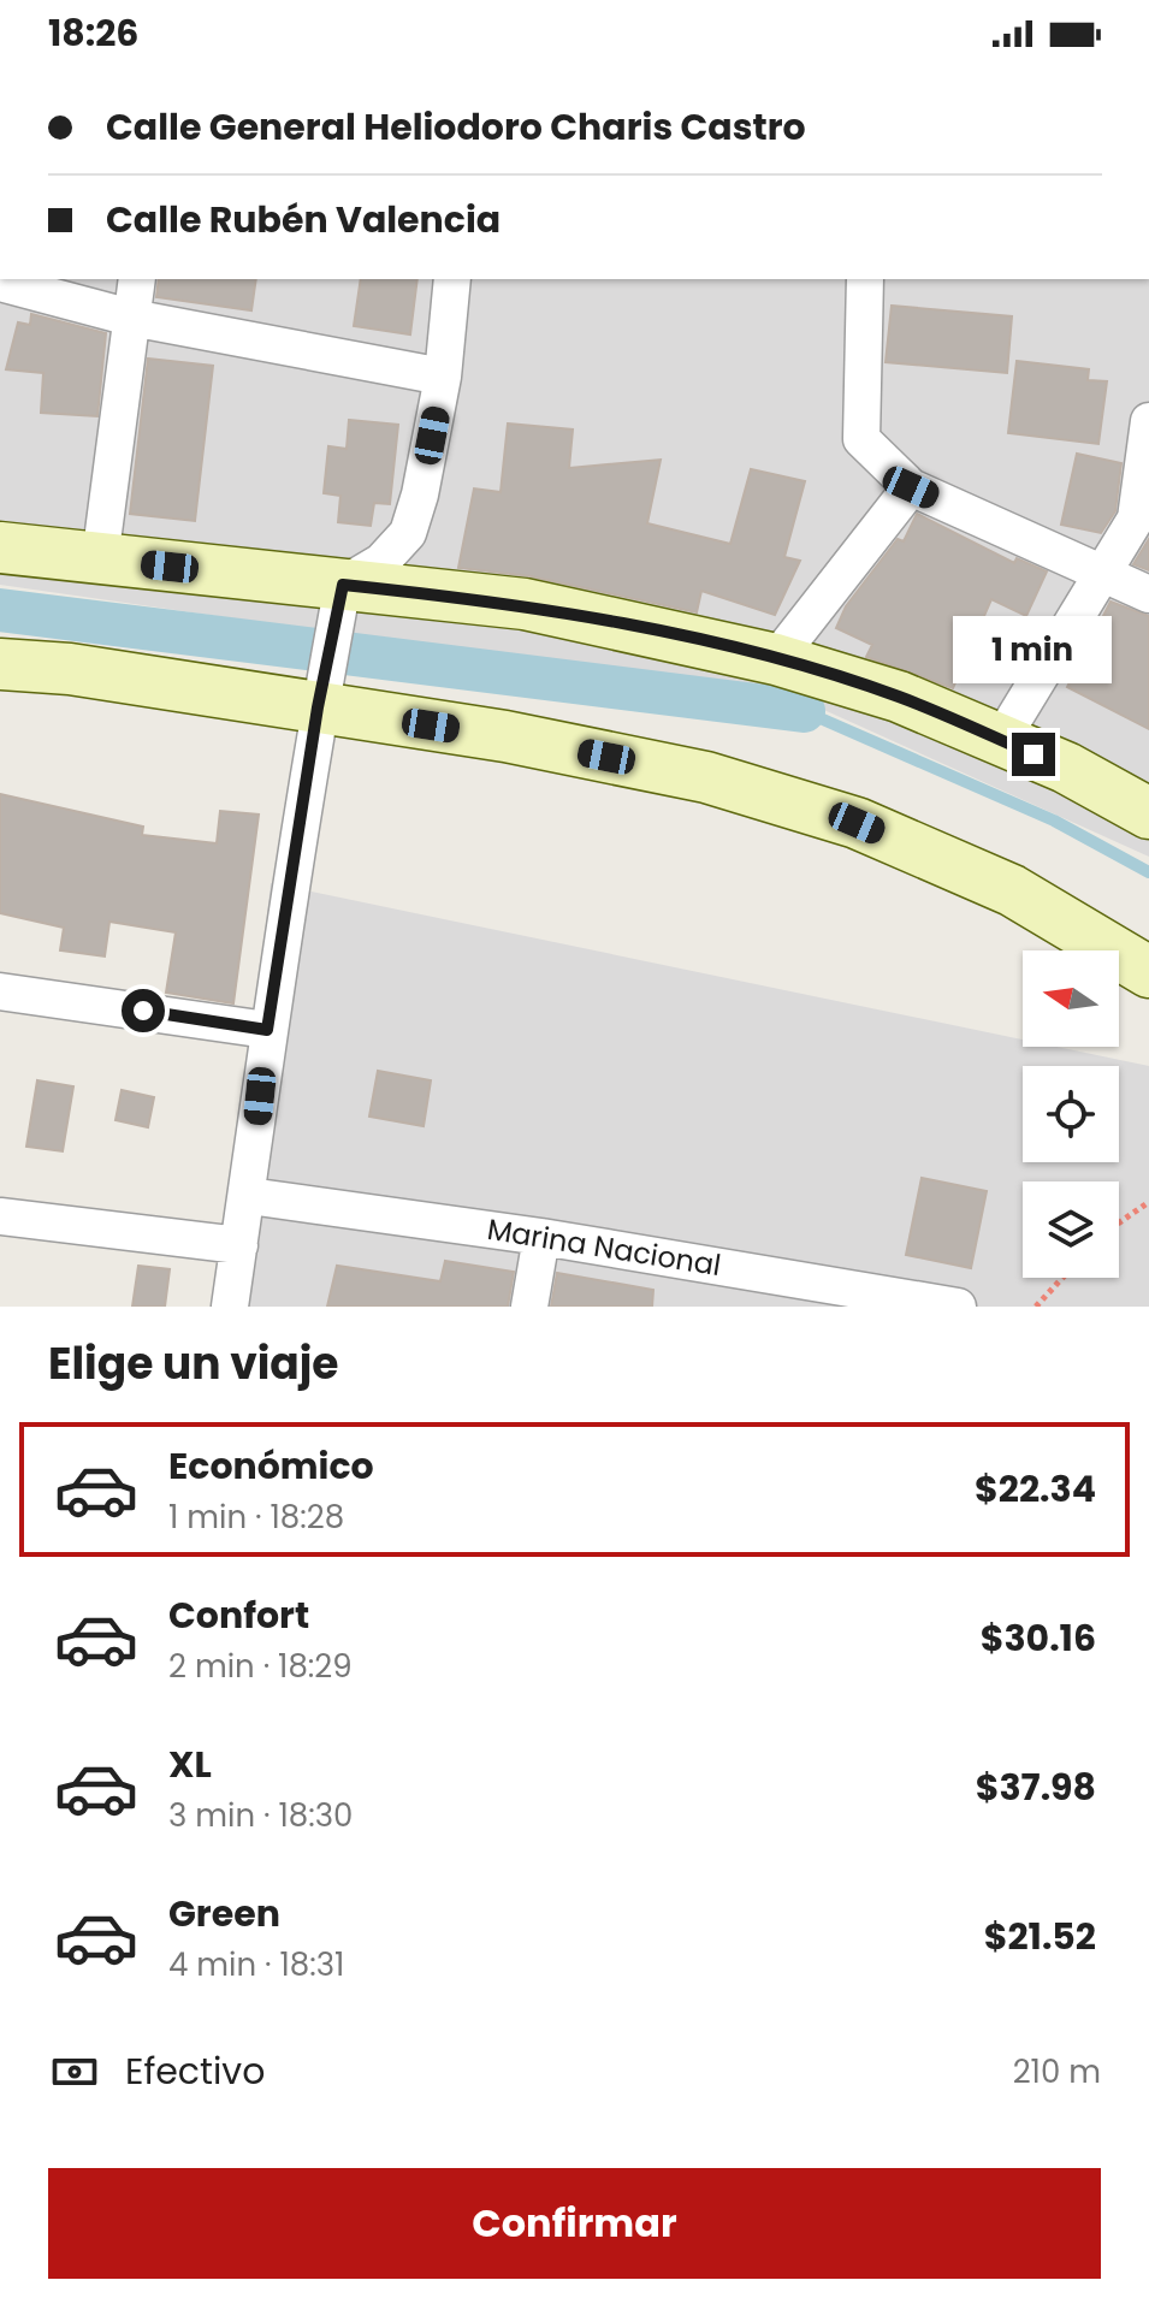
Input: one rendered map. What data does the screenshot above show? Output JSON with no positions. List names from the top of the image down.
{
  "streets": {
    "street": ["Marina Nacional"]
  },
  "north": "left",
  "page": {
    "status": "18:26",
    "banner": ["Calle General Heliodoro Charis Castro", "Calle Rubén Valencia"],
    "bubble": "1 min",
    "heading": "Elige un viaje",
    "list": [
      {
        "name": "Económico",
        "note": "1 min · 18:28",
        "value": "$22.34"
      },
      {
        "name": "Confort",
        "note": "2 min · 18:29",
        "value": "$30.16"
      },
      {
        "name": "XL",
        "note": "3 min · 18:30",
        "value": "$37.98"
      },
      {
        "name": "Green",
        "note": "4 min · 18:31",
        "value": "$21.52"
      }
    ],
    "pay": ["Efectivo", "210 m"],
    "buttons": "Confirmar"
  }
}
